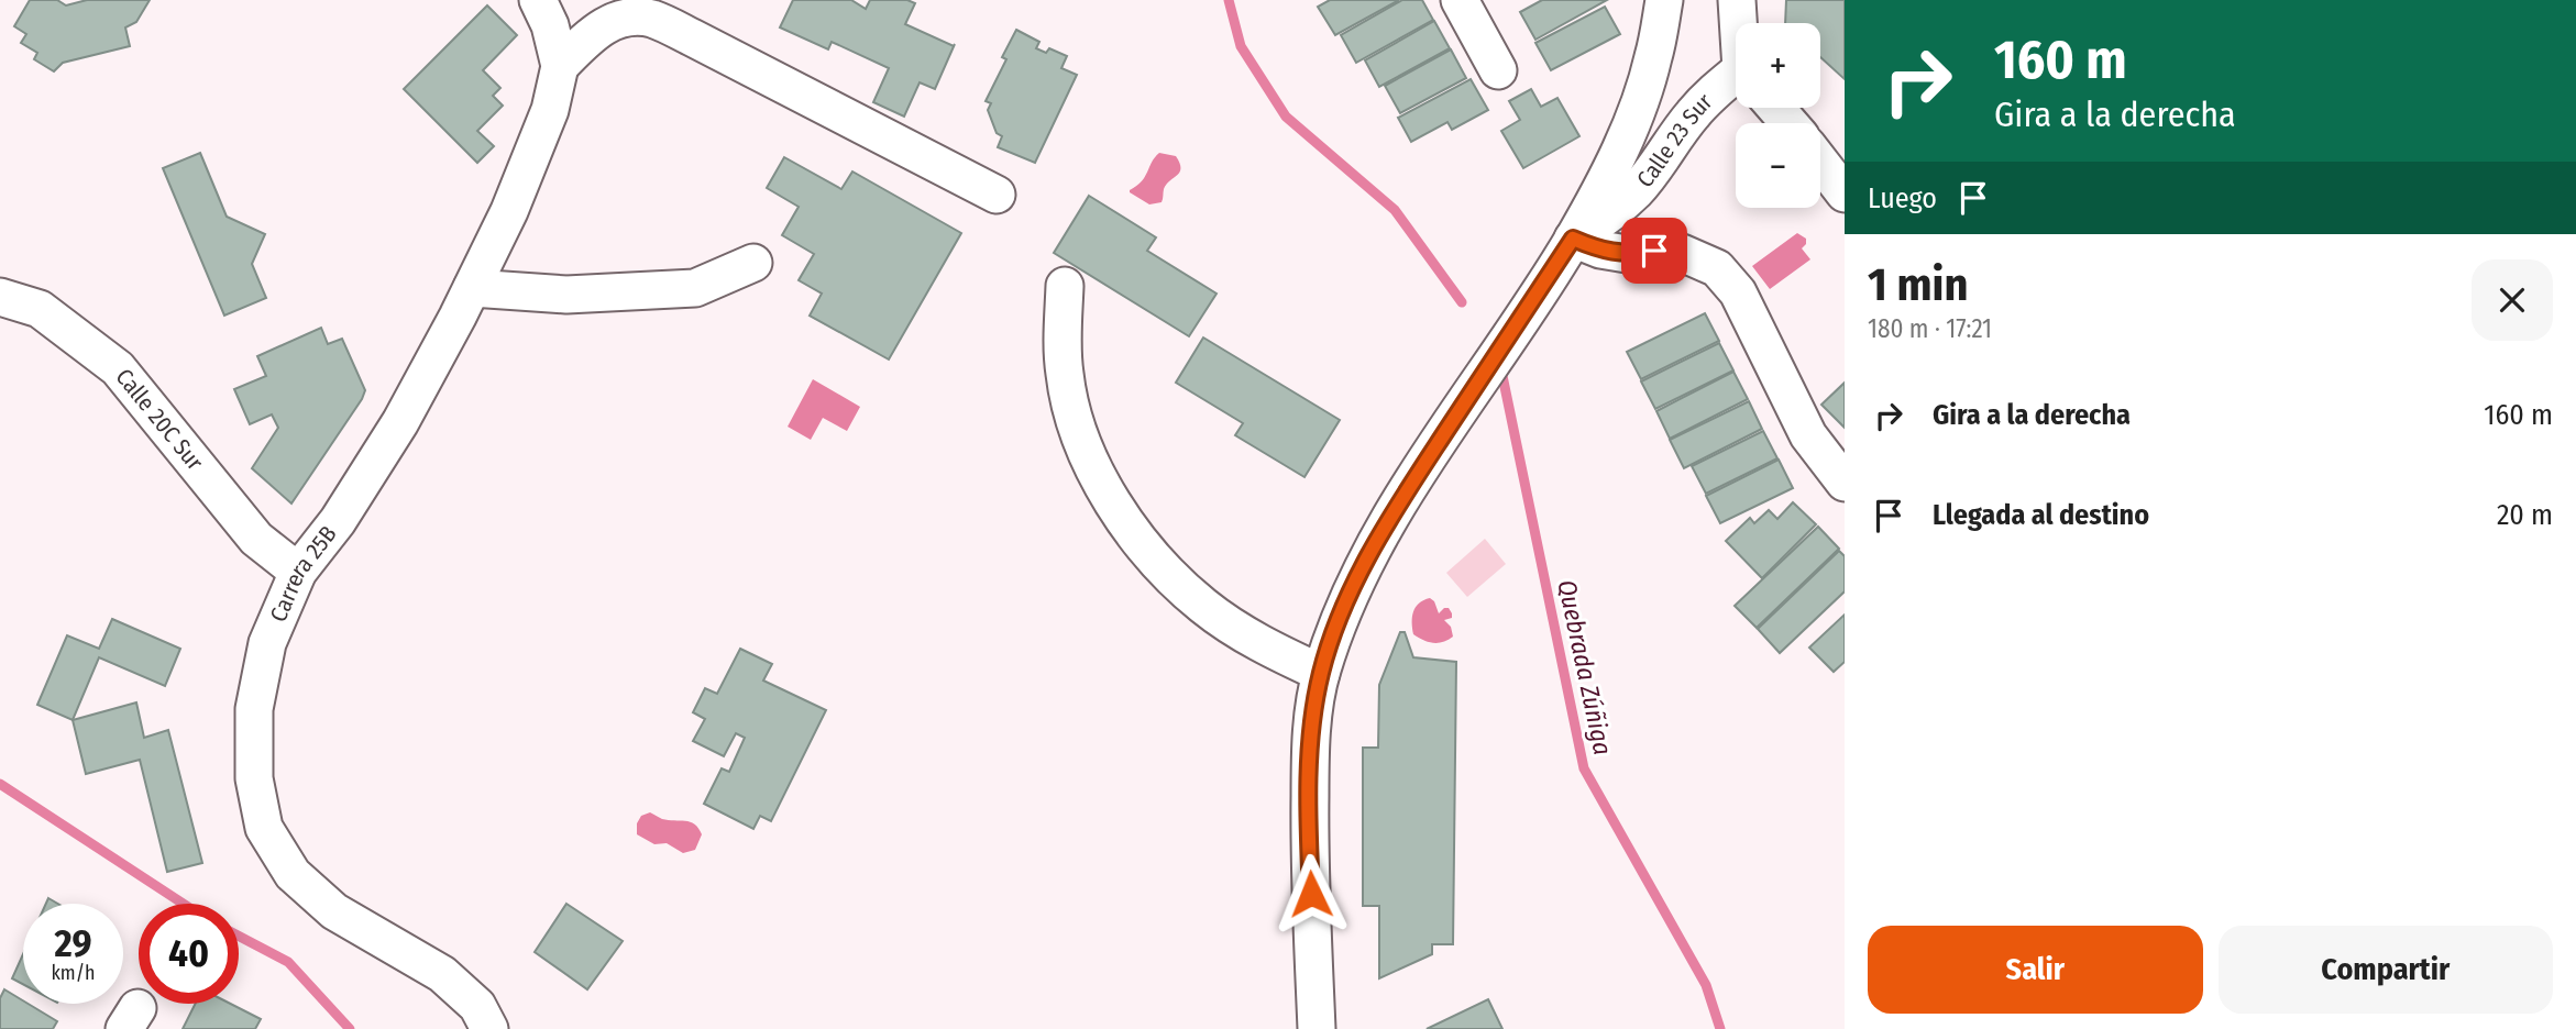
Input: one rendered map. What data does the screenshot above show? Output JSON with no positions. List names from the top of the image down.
{
  "streets": {
    "street": ["Calle 23 Sur", "Calle 20C Sur", "Carrera 25B"]
  },
  "crossings": [
    ["Calle 20C Sur", "Carrera 25B"]
  ],
  "water": ["Quebrada Zúñiga"],
  "page": {
    "turn": ["160 m", "Gira a la derecha"],
    "map_buttons": ["+", "−"],
    "then": "Luego",
    "heading": ["1 min", "180 m · 17:21"],
    "list": [
      {
        "name": "Gira a la derecha",
        "value": "160 m"
      },
      {
        "name": "Llegada al destino",
        "value": "20 m"
      }
    ],
    "speed": "29 km/h",
    "limit": "40",
    "buttons": ["Salir", "Compartir"]
  }
}
